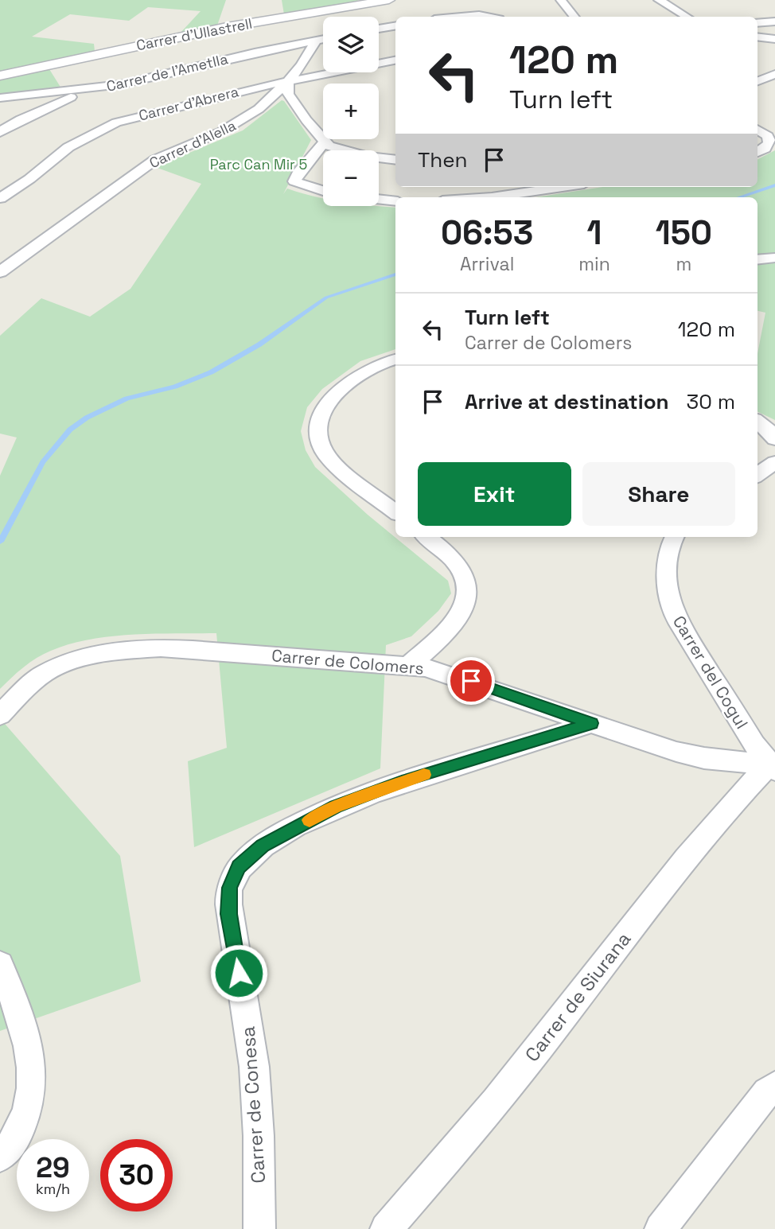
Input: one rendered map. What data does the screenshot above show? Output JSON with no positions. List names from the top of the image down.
{
  "streets": {
    "street": [
      "Carrer d'Ullastrell",
      "Carrer de l'Ametlla",
      "Carrer d'Abrera",
      "Carrer d'Alella",
      "Carrer de Colomers",
      "Carrer del Cogul",
      "Carrer de Siurana",
      "Carrer de Conesa"
    ]
  },
  "crossings": [
    ["Carrer de l'Ametlla", "Carrer d'Alella"],
    ["Carrer d'Abrera", "Carrer d'Alella"],
    ["Carrer de Colomers", "Carrer del Cogul"],
    ["Carrer de Colomers", "Carrer de Siurana"],
    ["Carrer de Colomers", "Carrer de Conesa"],
    ["Carrer del Cogul", "Carrer de Siurana"]
  ],
  "parks": ["Parc Can Mir 5"],
  "page": {
    "map_buttons": ["+", "−"],
    "turn": ["120 m", "Turn left"],
    "then": "Then",
    "eta": [
      "06:53",
      "Arrival",
      "1",
      "min",
      "150",
      "m"
    ],
    "list": [
      {
        "name": "Turn left",
        "note": "Carrer de Colomers",
        "value": "120 m"
      },
      {
        "name": "Arrive at destination",
        "value": "30 m"
      }
    ],
    "buttons": ["Exit", "Share"],
    "speed": "29 km/h",
    "limit": "30"
  }
}
